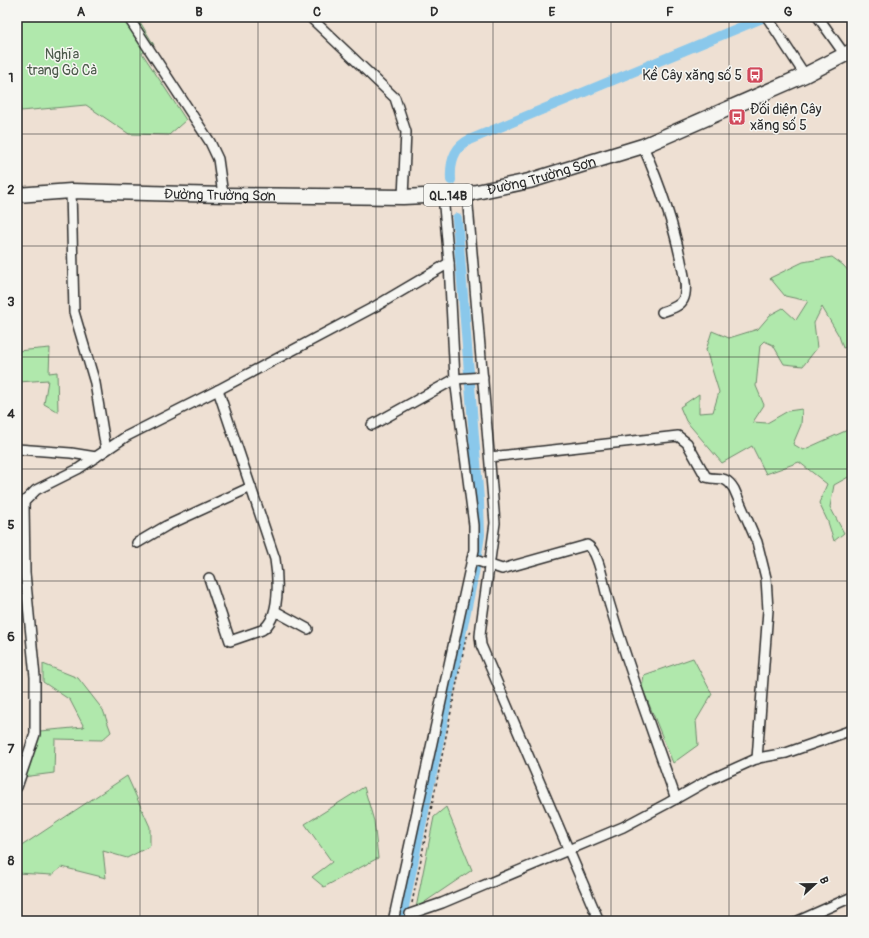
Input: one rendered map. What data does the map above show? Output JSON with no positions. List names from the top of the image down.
{
  "streets": {
    "highway": ["Đường Trường Sơn", "QL.14B"]
  },
  "parks": ["Nghĩa trang Gò Cà"],
  "places": {
    "bus stop": ["Kề Cây xăng số 5", "Đối diện Cây xăng số 5"]
  },
  "north": "right",
  "grid": {
    "columns": [
      "A",
      "B",
      "C",
      "D",
      "E",
      "F",
      "G"
    ],
    "rows": [
      "1",
      "2",
      "3",
      "4",
      "5",
      "6",
      "7",
      "8"
    ]
  }
}
